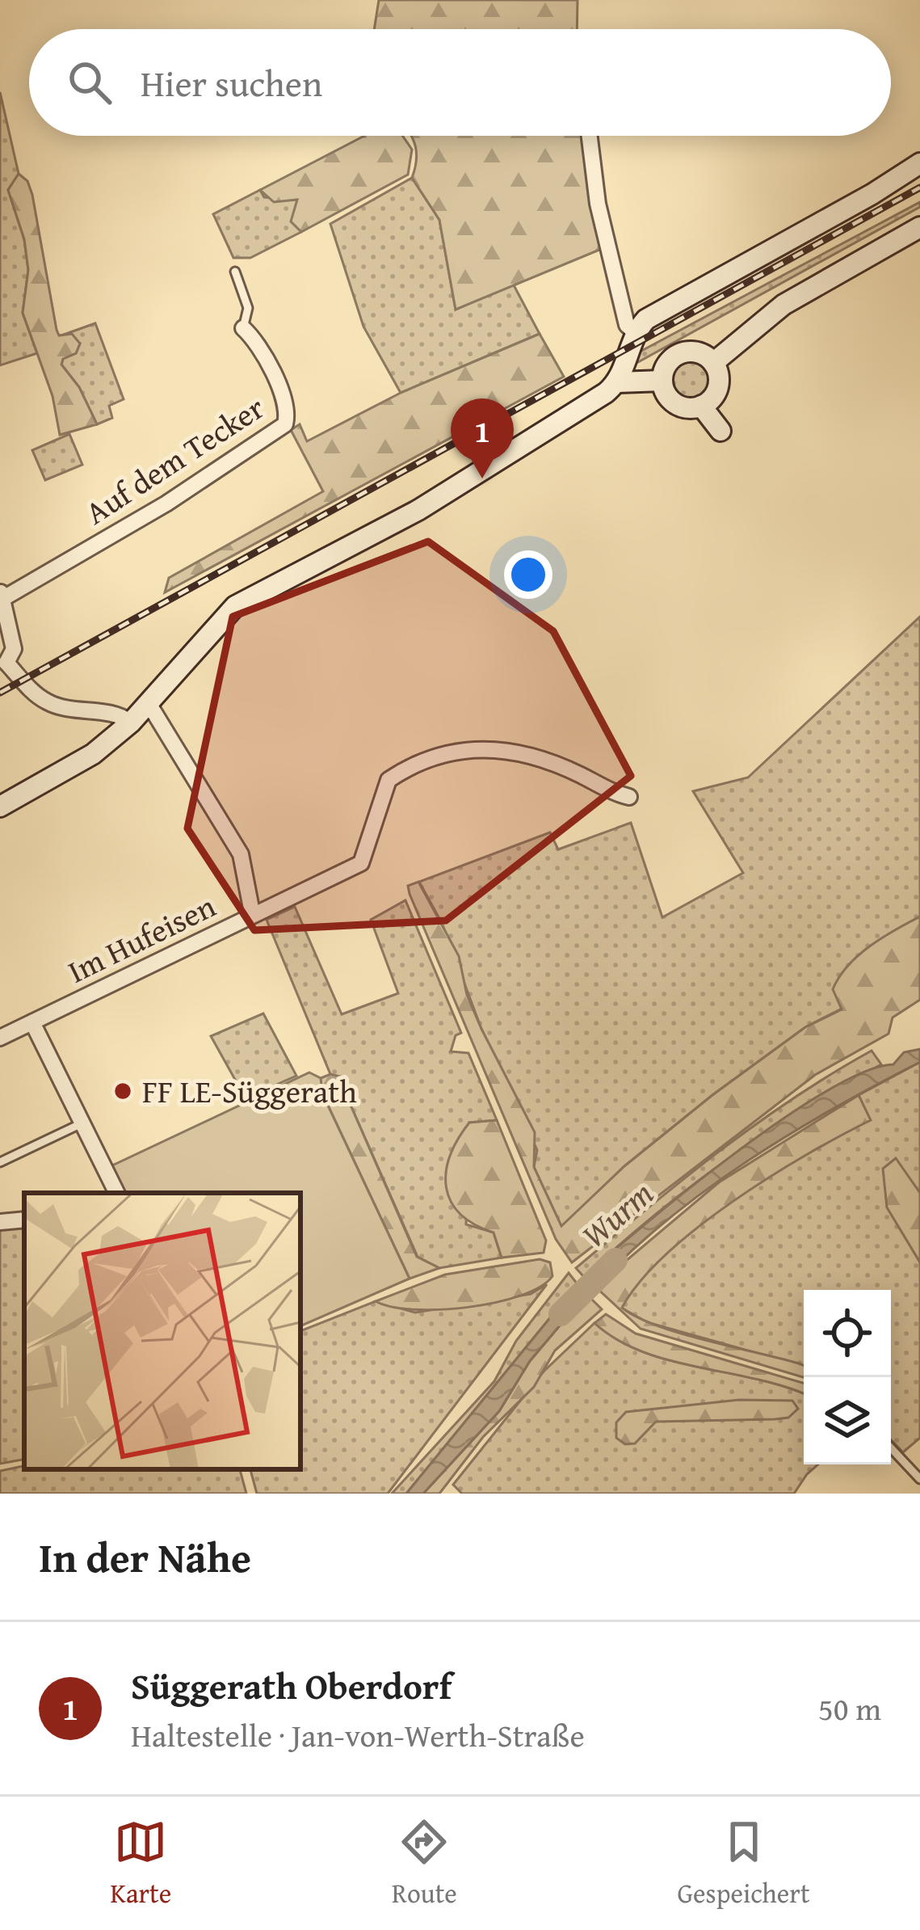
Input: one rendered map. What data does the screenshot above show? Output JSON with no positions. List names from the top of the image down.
{
  "streets": {
    "street": ["Auf dem Tecker", "Im Hufeisen"]
  },
  "water": ["Wurm"],
  "places": ["FF LE-Süggerath"],
  "page": {
    "search": "Hier suchen",
    "pins": "1",
    "heading": "In der Nähe",
    "list": [
      {
        "mark": "1",
        "name": "Süggerath Oberdorf",
        "note": "Haltestelle · Jan-von-Werth-Straße",
        "value": "50 m"
      }
    ],
    "nav": ["Karte", "Route", "Gespeichert"]
  }
}
